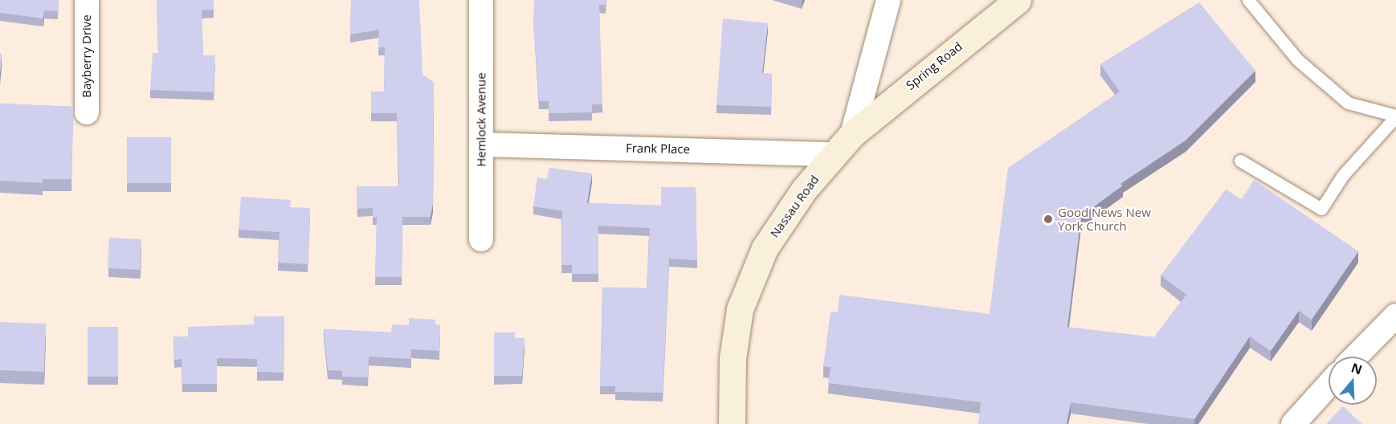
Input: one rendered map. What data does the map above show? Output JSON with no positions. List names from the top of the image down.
{
  "streets": {
    "main road": ["Spring Road", "Nassau Road"],
    "street": ["Bayberry Drive", "Hemlock Avenue", "Frank Place"]
  },
  "crossings": [
    ["Spring Road", "Nassau Road"],
    ["Hemlock Avenue", "Frank Place"],
    ["Frank Place", "Nassau Road"]
  ],
  "places": ["Good News New York Church"],
  "north": "top"
}
